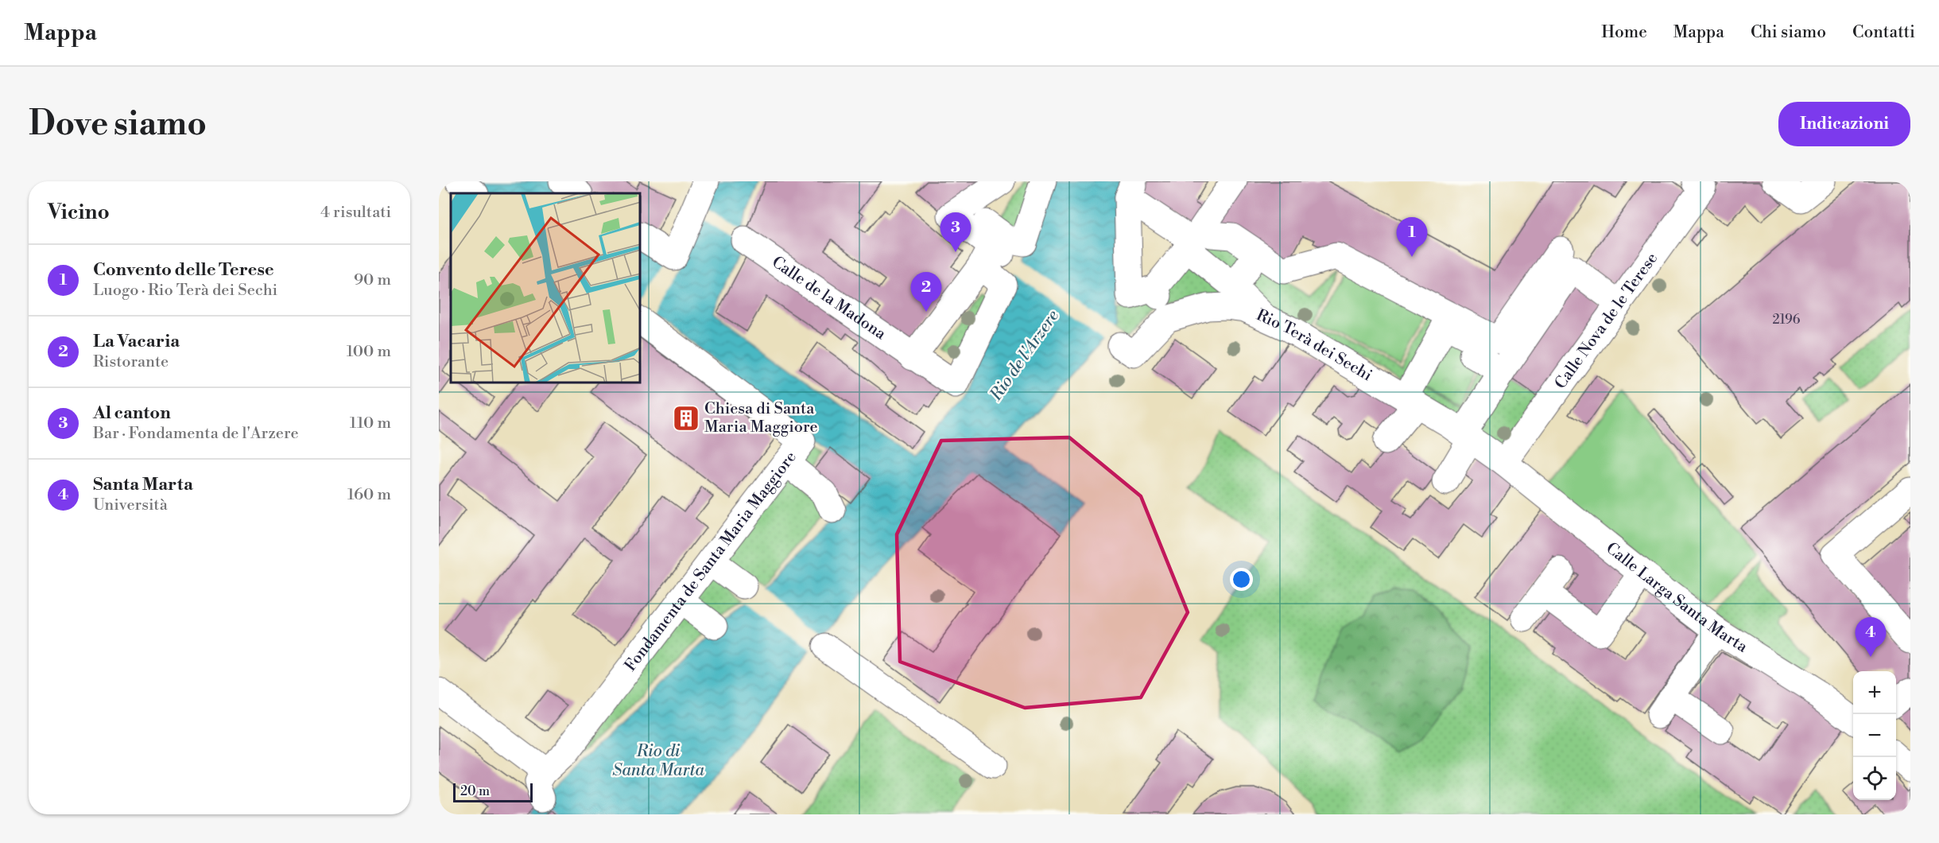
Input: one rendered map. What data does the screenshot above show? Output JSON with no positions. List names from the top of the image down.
{
  "streets": {
    "street": [
      "Calle de la Madona",
      "Calle Nova de le Terese",
      "Rio Terà dei Sechi",
      "Fondamenta de Santa Maria Maggiore",
      "Calle Larga Santa Marta"
    ]
  },
  "crossings": [
    ["Calle Nova de le Terese", "Rio Terà dei Sechi"],
    ["Calle Nova de le Terese", "Calle Larga Santa Marta"],
    ["Rio Terà dei Sechi", "Calle Larga Santa Marta"]
  ],
  "water": ["Rio de l'Arzere", "Rio di Santa Marta"],
  "places": {
    "building": ["Chiesa di Santa Maria Maggiore"]
  },
  "house_numbers": ["2196"],
  "scale_bar": "20 m",
  "page": {
    "header": "Mappa",
    "nav": [
      "Home",
      "Mappa",
      "Chi siamo",
      "Contatti"
    ],
    "buttons": "Indicazioni",
    "title": "Dove siamo",
    "heading": ["Vicino", "4 risultati"],
    "pins": [
      "3",
      "1",
      "2",
      "4"
    ],
    "list": [
      {
        "mark": "1",
        "name": "Convento delle Terese",
        "note": "Luogo · Rio Terà dei Sechi",
        "value": "90 m"
      },
      {
        "mark": "2",
        "name": "La Vacaria",
        "note": "Ristorante",
        "value": "100 m"
      },
      {
        "mark": "3",
        "name": "Al canton",
        "note": "Bar · Fondamenta de l'Arzere",
        "value": "110 m"
      },
      {
        "mark": "4",
        "name": "Santa Marta",
        "note": "Università",
        "value": "160 m"
      }
    ],
    "map_buttons": ["+", "−"],
    "scale": "20 m"
  }
}
